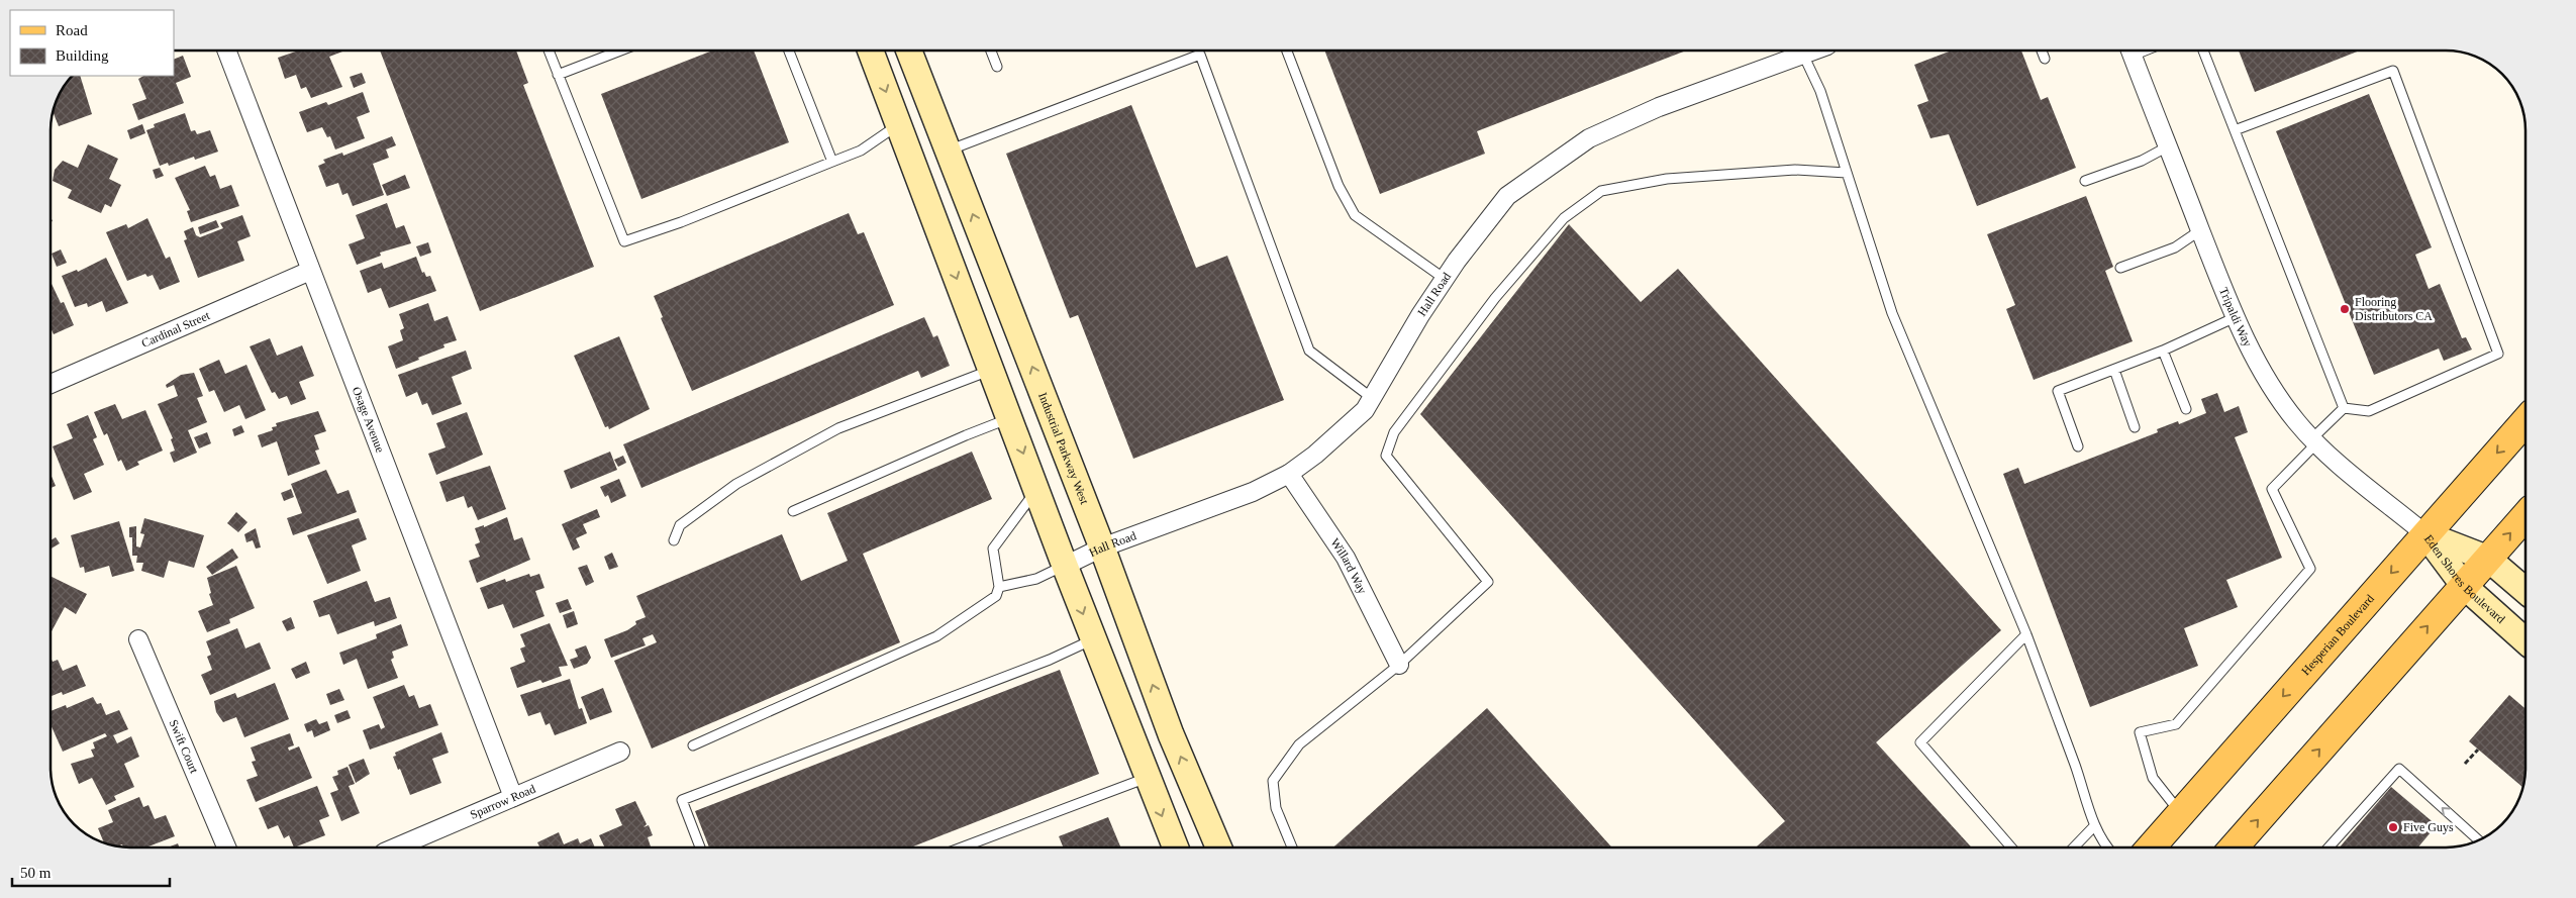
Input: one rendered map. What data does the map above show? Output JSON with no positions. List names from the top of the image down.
{
  "streets": {
    "main road": ["Industrial Parkway West", "Eden Shores Boulevard", "Hesperian Boulevard"],
    "street": [
      "Hall Road",
      "Tripaldi Way",
      "Cardinal Street",
      "Osage Avenue",
      "Willard Way",
      "Swift Court",
      "Sparrow Road"
    ]
  },
  "crossings": [
    ["Hall Road", "Industrial Parkway West"],
    ["Hall Road", "Willard Way"],
    ["Tripaldi Way", "Eden Shores Boulevard"],
    ["Tripaldi Way", "Hesperian Boulevard"],
    ["Cardinal Street", "Osage Avenue"],
    ["Osage Avenue", "Sparrow Road"],
    ["Eden Shores Boulevard", "Hesperian Boulevard"]
  ],
  "places": ["Flooring Distributors CA", "Five Guys"],
  "legend": ["Road", "Building"],
  "scale_bar": "50 m"
}
